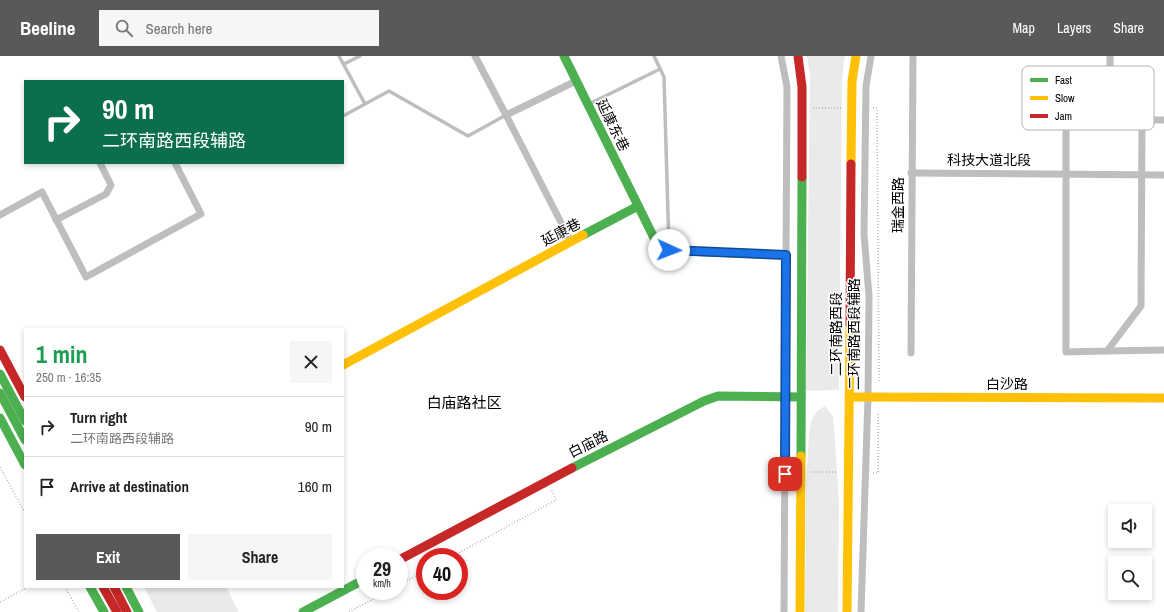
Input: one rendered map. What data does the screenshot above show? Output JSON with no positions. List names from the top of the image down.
{
  "streets": {
    "main road": [
      "延康东巷",
      "延康巷",
      "二环南路西段",
      "白沙路",
      "白庙路"
    ],
    "street": ["科技大道北段", "瑞金西路", "二环南路西段辅路"]
  },
  "crossings": [
    ["延康东巷", "延康巷"],
    ["科技大道北段", "瑞金西路"],
    ["二环南路西段", "白沙路"],
    ["二环南路西段辅路", "白沙路"]
  ],
  "districts": ["白庙路社区"],
  "legend": ["Fast", "Slow", "Jam"],
  "page": {
    "header": "Beeline",
    "search": "Search here",
    "nav": ["Map", "Layers", "Share"],
    "turn": ["90 m", "二环南路西段辅路"],
    "heading": ["1 min", "250 m · 16:35"],
    "list": [
      {
        "name": "Turn right",
        "note": "二环南路西段辅路",
        "value": "90 m"
      },
      {
        "name": "Arrive at destination",
        "value": "160 m"
      }
    ],
    "buttons": ["Exit", "Share"],
    "speed": "29 km/h",
    "limit": "40"
  }
}
